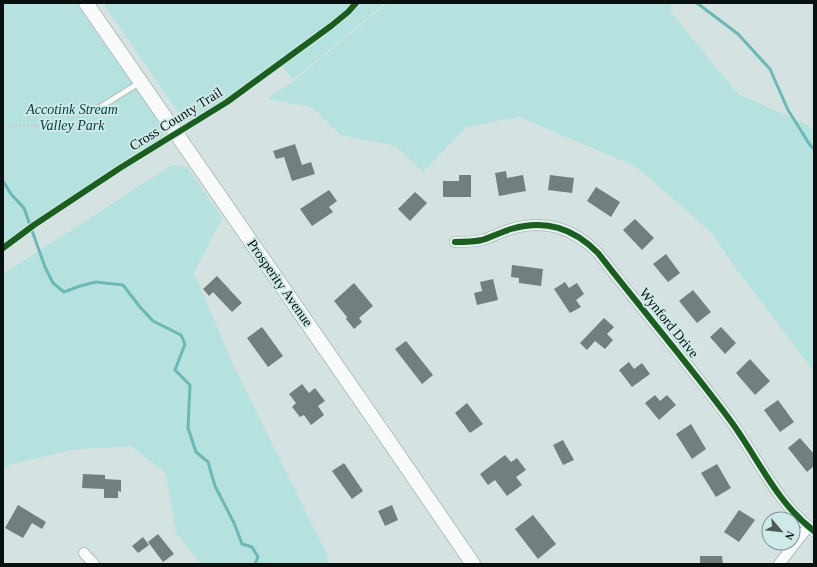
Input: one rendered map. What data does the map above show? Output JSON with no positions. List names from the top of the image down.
{
  "streets": {
    "main road": ["Prosperity Avenue"],
    "street": ["Wynford Drive"],
    "cycle path": ["Cross County Trail"]
  },
  "parks": ["Accotink Stream Valley Park"],
  "north": "bottom right"
}
